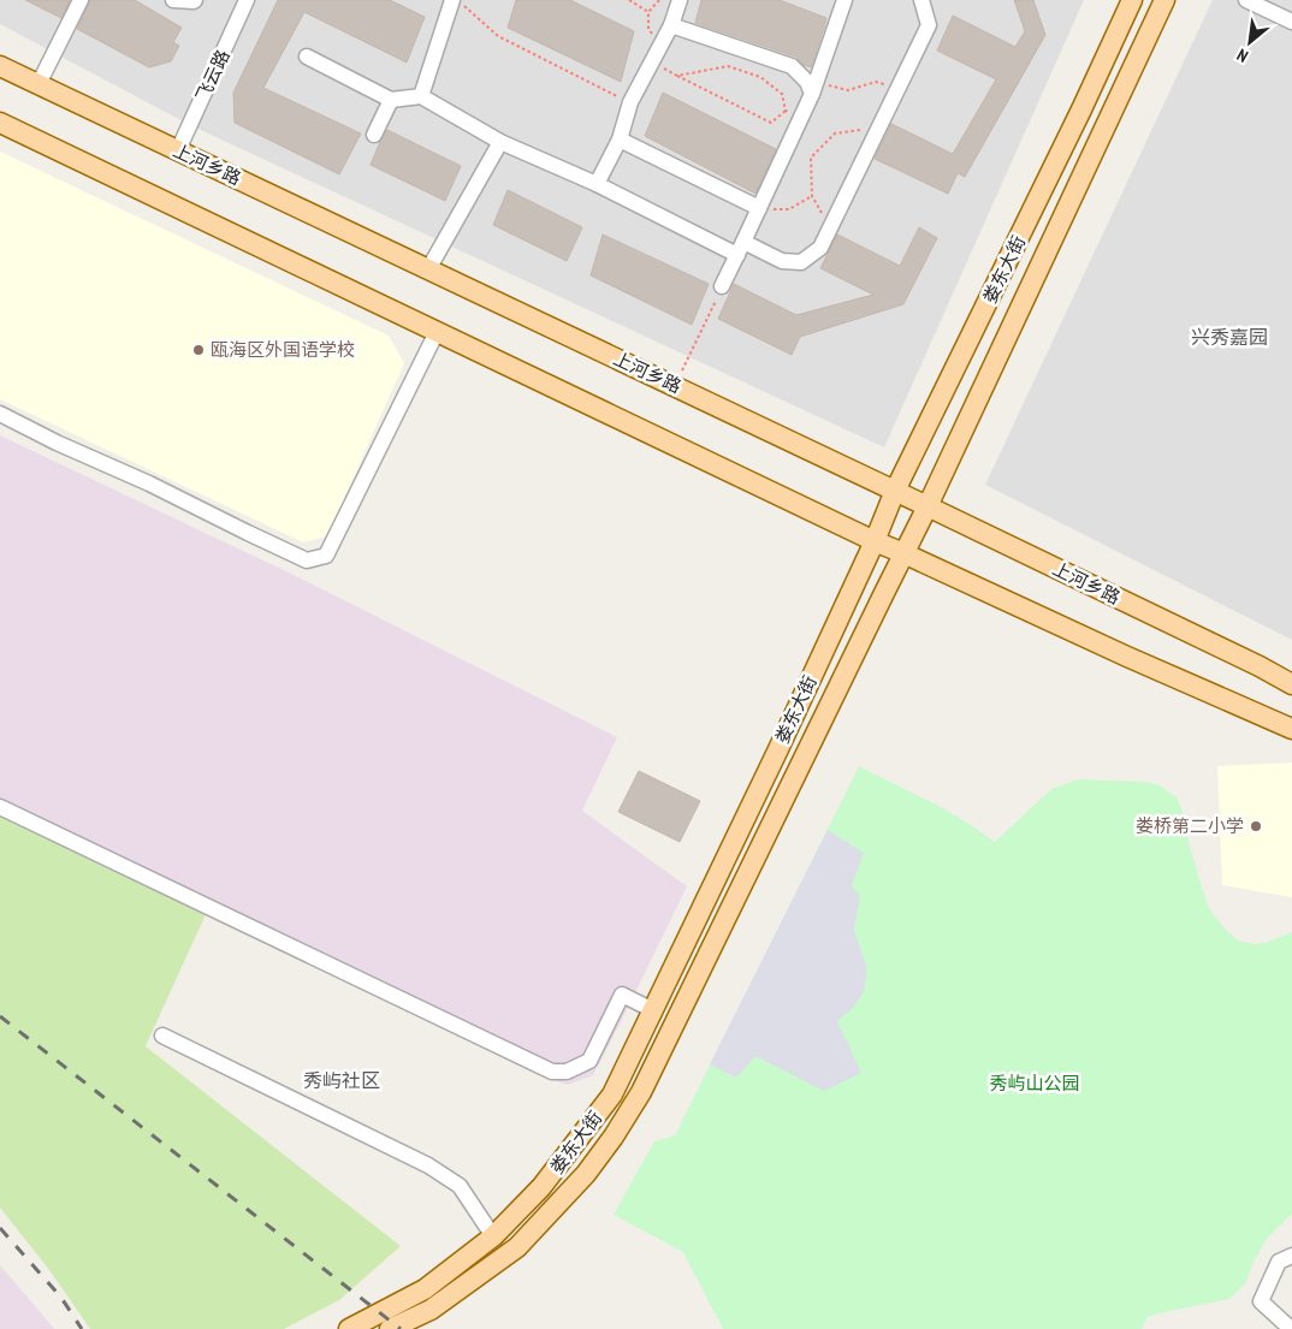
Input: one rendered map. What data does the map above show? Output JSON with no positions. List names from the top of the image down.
{
  "streets": {
    "main road": ["上河乡路", "娄东大街"],
    "street": ["飞云路"]
  },
  "crossings": [
    ["飞云路", "上河乡路"],
    ["上河乡路", "娄东大街"]
  ],
  "districts": ["兴秀嘉园", "秀屿社区"],
  "parks": ["秀屿山公园"],
  "places": ["瓯海区外国语学校", "娄桥第二小学"],
  "north": "bottom left"
}
